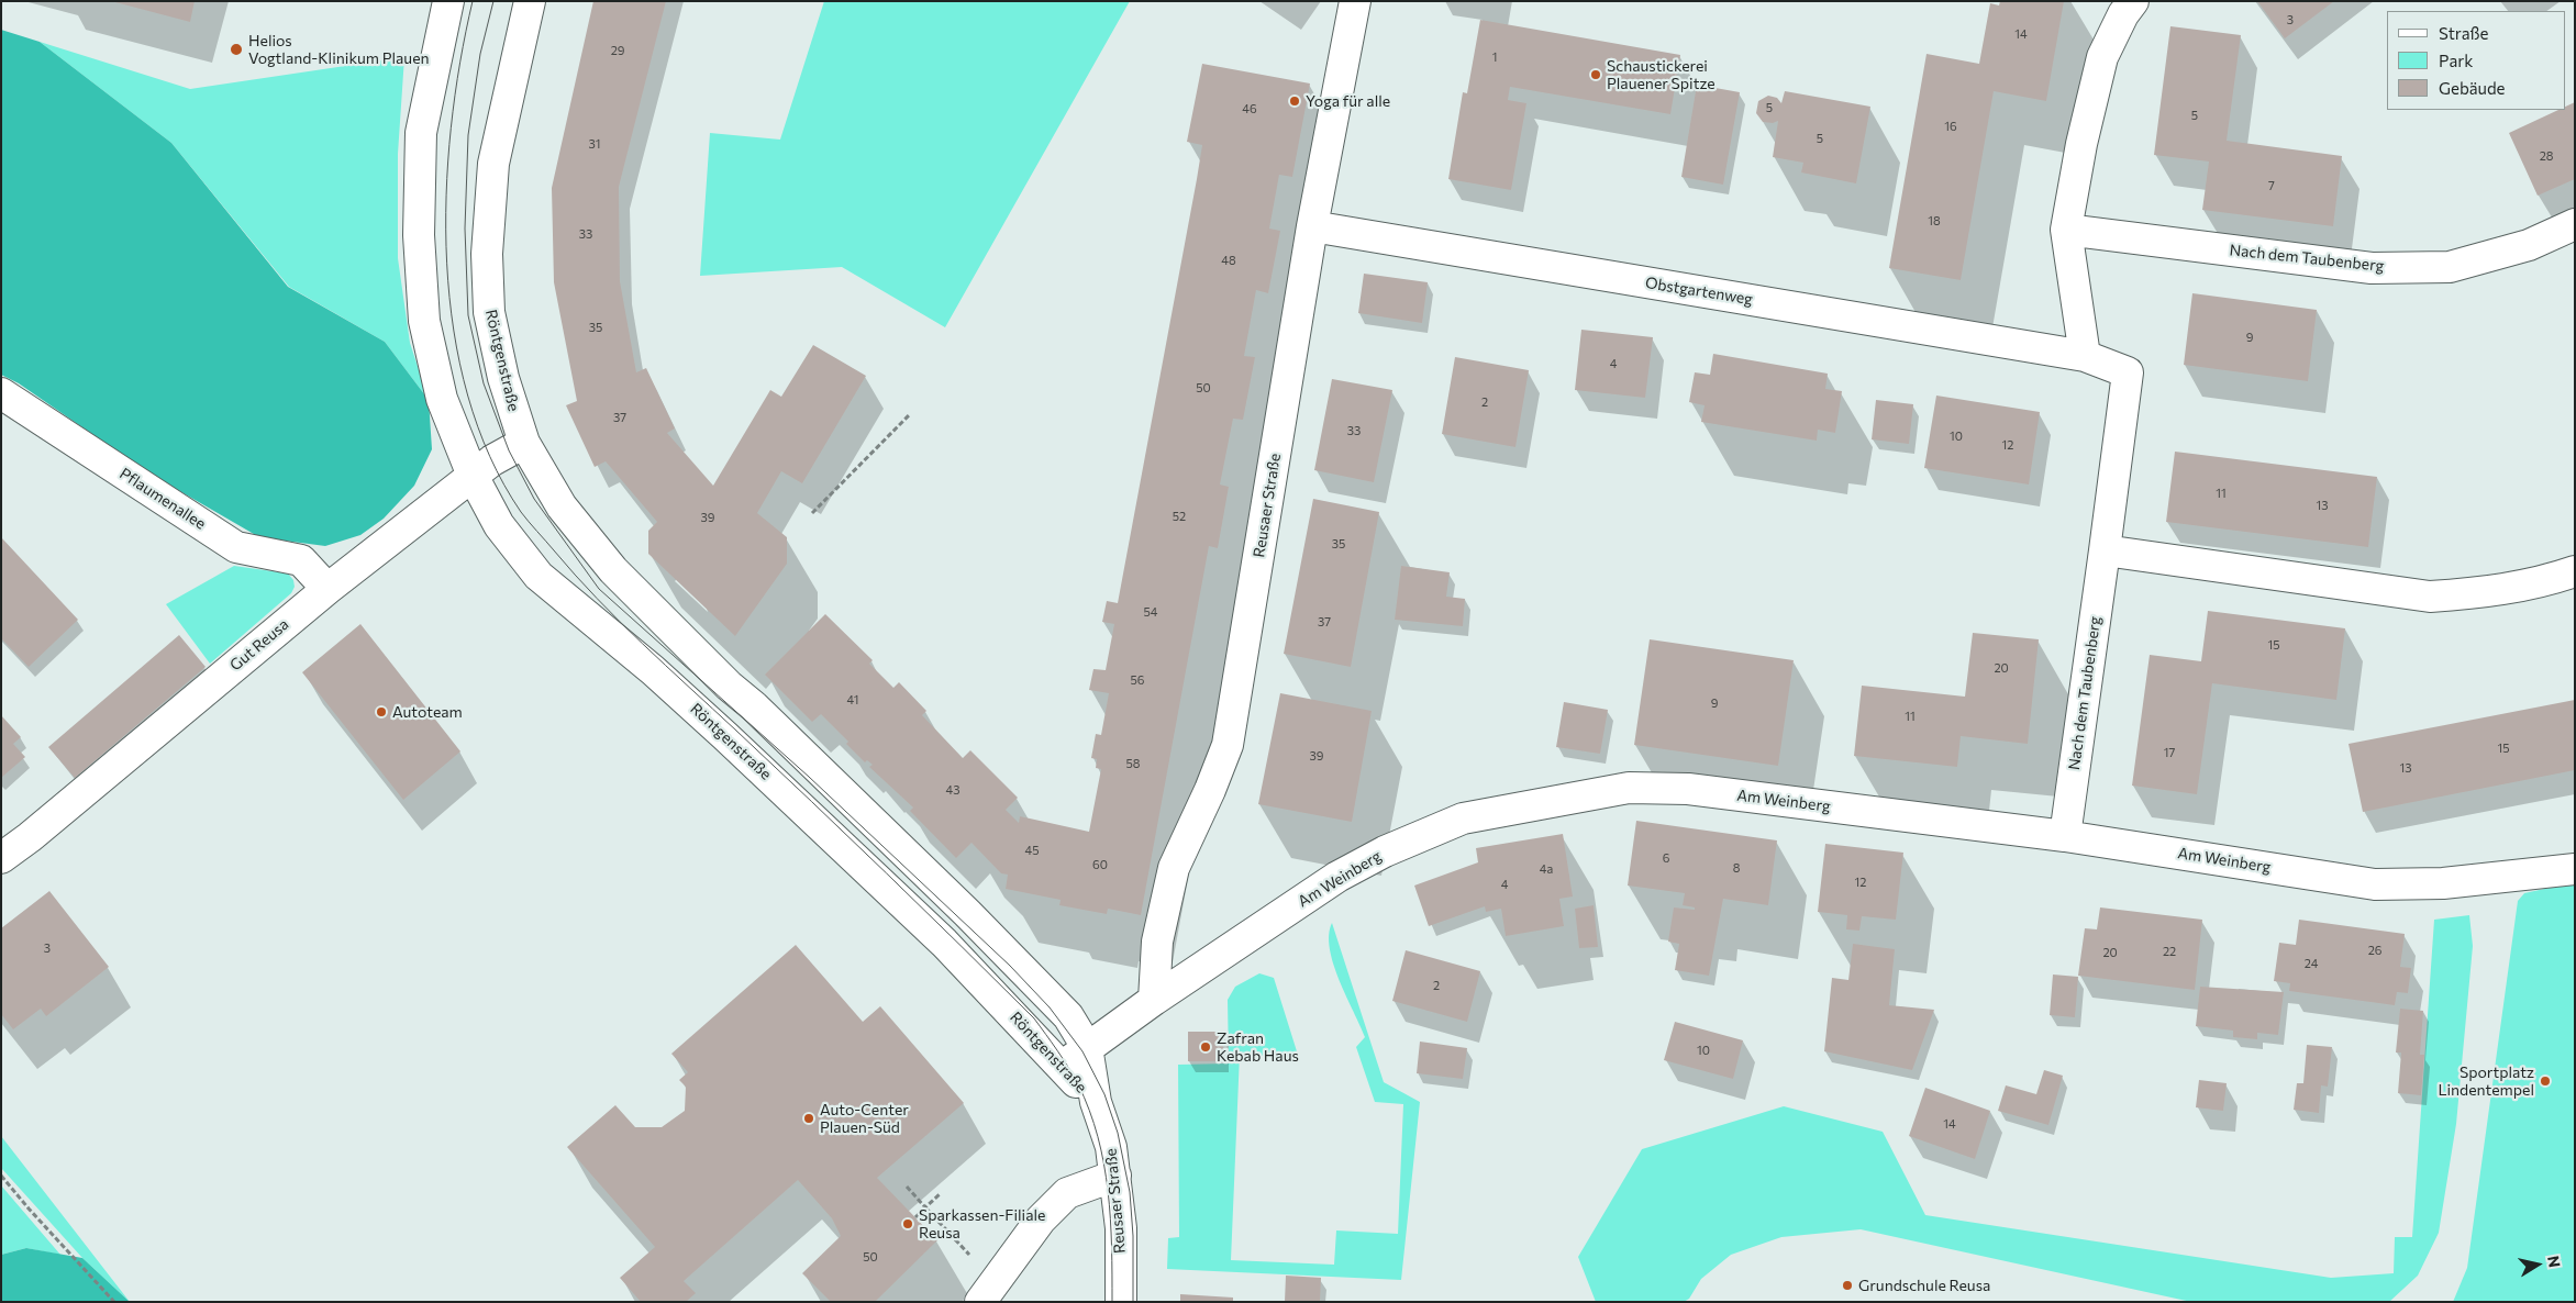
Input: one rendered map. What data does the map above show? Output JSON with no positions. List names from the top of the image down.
{
  "streets": {
    "street": [
      "Nach dem Taubenberg",
      "Obstgartenweg",
      "Röntgenstraße",
      "Pflaumenallee",
      "Reusaer Straße",
      "Gut Reusa",
      "Am Weinberg"
    ]
  },
  "crossings": [
    ["Nach dem Taubenberg", "Obstgartenweg"],
    ["Nach dem Taubenberg", "Am Weinberg"],
    ["Obstgartenweg", "Reusaer Straße"],
    ["Röntgenstraße", "Reusaer Straße"],
    ["Röntgenstraße", "Gut Reusa"],
    ["Röntgenstraße", "Am Weinberg"],
    ["Pflaumenallee", "Gut Reusa"],
    ["Reusaer Straße", "Am Weinberg"]
  ],
  "places": [
    "Helios Vogtland-Klinikum Plauen",
    "Schaustickerei Plauener Spitze",
    "Yoga für alle",
    "Autoteam",
    "Zafran Kebab Haus",
    "Sportplatz Lindentempel",
    "Auto-Center Plauen-Süd",
    "Sparkassen-Filiale Reusa",
    "Grundschule Reusa"
  ],
  "house_numbers": [
    "3",
    "14",
    "29",
    "1",
    "5",
    "46",
    "5",
    "16",
    "5",
    "31",
    "28",
    "7",
    "18",
    "33",
    "48",
    "35",
    "9",
    "4",
    "50",
    "2",
    "37",
    "33",
    "10",
    "12",
    "11",
    "13",
    "52",
    "39",
    "35",
    "54",
    "37",
    "15",
    "20",
    "56",
    "41",
    "9",
    "11",
    "15",
    "17",
    "39",
    "58",
    "13",
    "43",
    "45",
    "6",
    "60",
    "8",
    "4a",
    "12",
    "4",
    "3",
    "26",
    "22",
    "20",
    "24",
    "2",
    "10",
    "14",
    "50"
  ],
  "legend": ["Straße", "Park", "Gebäude"],
  "north": "right"
}
